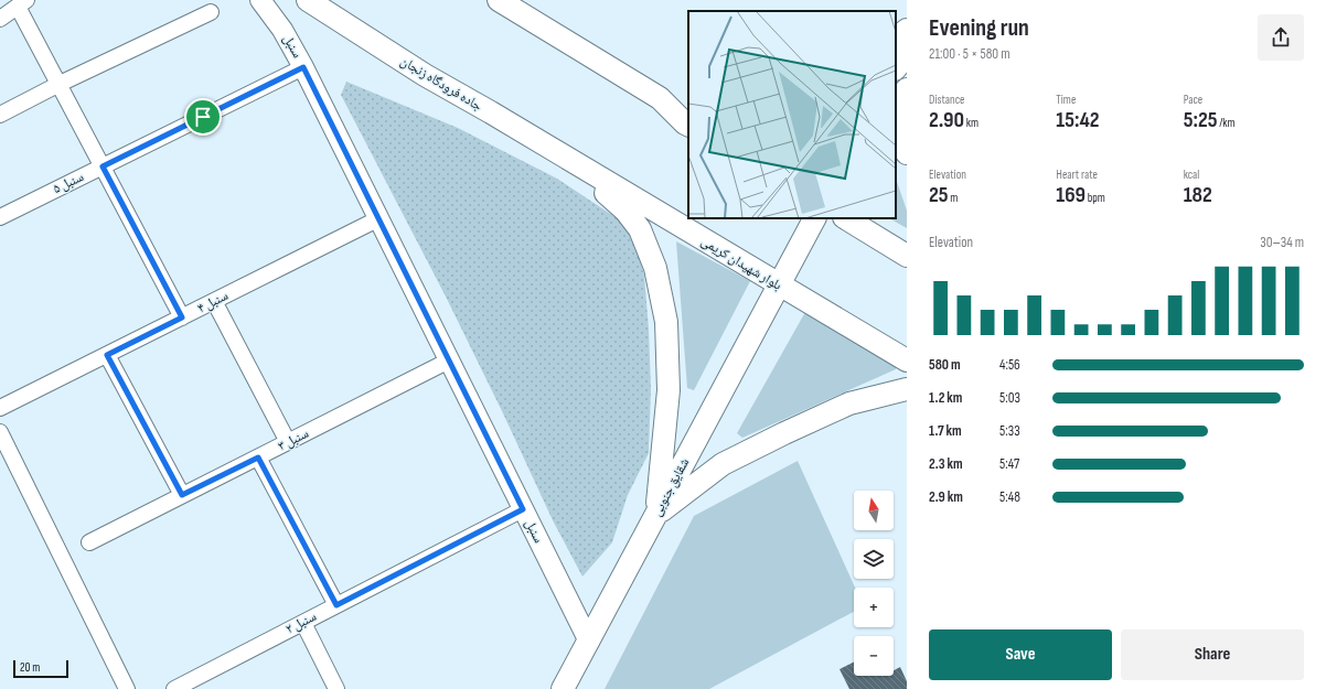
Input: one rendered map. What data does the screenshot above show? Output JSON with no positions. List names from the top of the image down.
{
  "streets": {
    "main road": ["جاده فرودگاه زنجان", "بلوار شهیدان کریمی", "شقایق جنوبی"],
    "street": [
      "سنبل",
      "سنبل ۵",
      "سنبل ۴",
      "سنبل ۳",
      "سنبل ۲"
    ]
  },
  "crossings": [
    ["سنبل", "سنبل ۵"],
    ["سنبل", "سنبل ۴"],
    ["سنبل", "سنبل ۳"],
    ["سنبل", "شقایق جنوبی"],
    ["سنبل", "سنبل ۲"],
    ["جاده فرودگاه زنجان", "بلوار شهیدان کریمی"],
    ["بلوار شهیدان کریمی", "شقایق جنوبی"]
  ],
  "scale_bar": "20 m",
  "north": "top",
  "page": {
    "heading": ["Evening run", "21:00 · 5 × 580 m"],
    "stats": [
      ["Distance", "2.90 km"],
      ["Time", "15:42"],
      ["Pace", "5:25 /km"],
      ["Elevation", "25 m"],
      ["Heart rate", "169 bpm"],
      ["kcal", "182"]
    ],
    "chart": ["Elevation", "30–34 m"],
    "list": [
      {
        "name": "580 m",
        "note": "4:56"
      },
      {
        "name": "1.2 km",
        "note": "5:03"
      },
      {
        "name": "1.7 km",
        "note": "5:33"
      },
      {
        "name": "2.3 km",
        "note": "5:47"
      },
      {
        "name": "2.9 km",
        "note": "5:48"
      }
    ],
    "map_buttons": ["+", "−"],
    "buttons": ["Save", "Share"],
    "scale": "20 m"
  }
}
